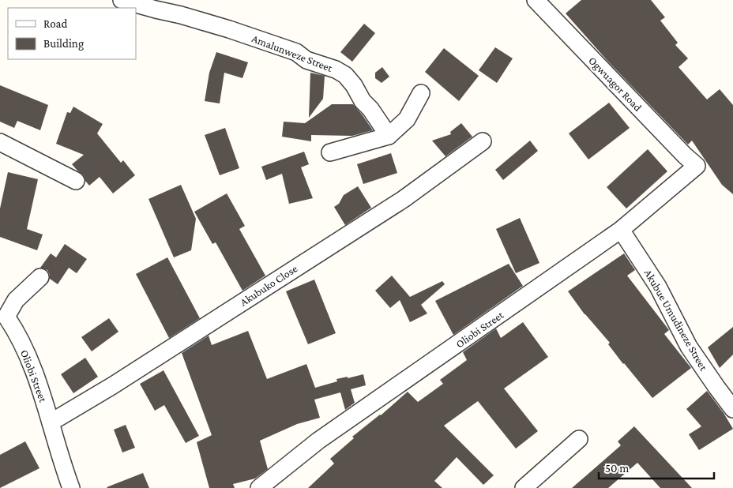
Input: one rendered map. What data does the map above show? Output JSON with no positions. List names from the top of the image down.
{
  "streets": {
    "street": [
      "Amalunweze Street",
      "Ogwuagor Road",
      "Akubuko Close",
      "Akubue Umudineze Street",
      "Oliobi Street"
    ]
  },
  "crossings": [
    ["Ogwuagor Road", "Oliobi Street"],
    ["Akubuko Close", "Oliobi Street"],
    ["Akubue Umudineze Street", "Oliobi Street"]
  ],
  "legend": ["Road", "Building"],
  "scale_bar": "50 m"
}
